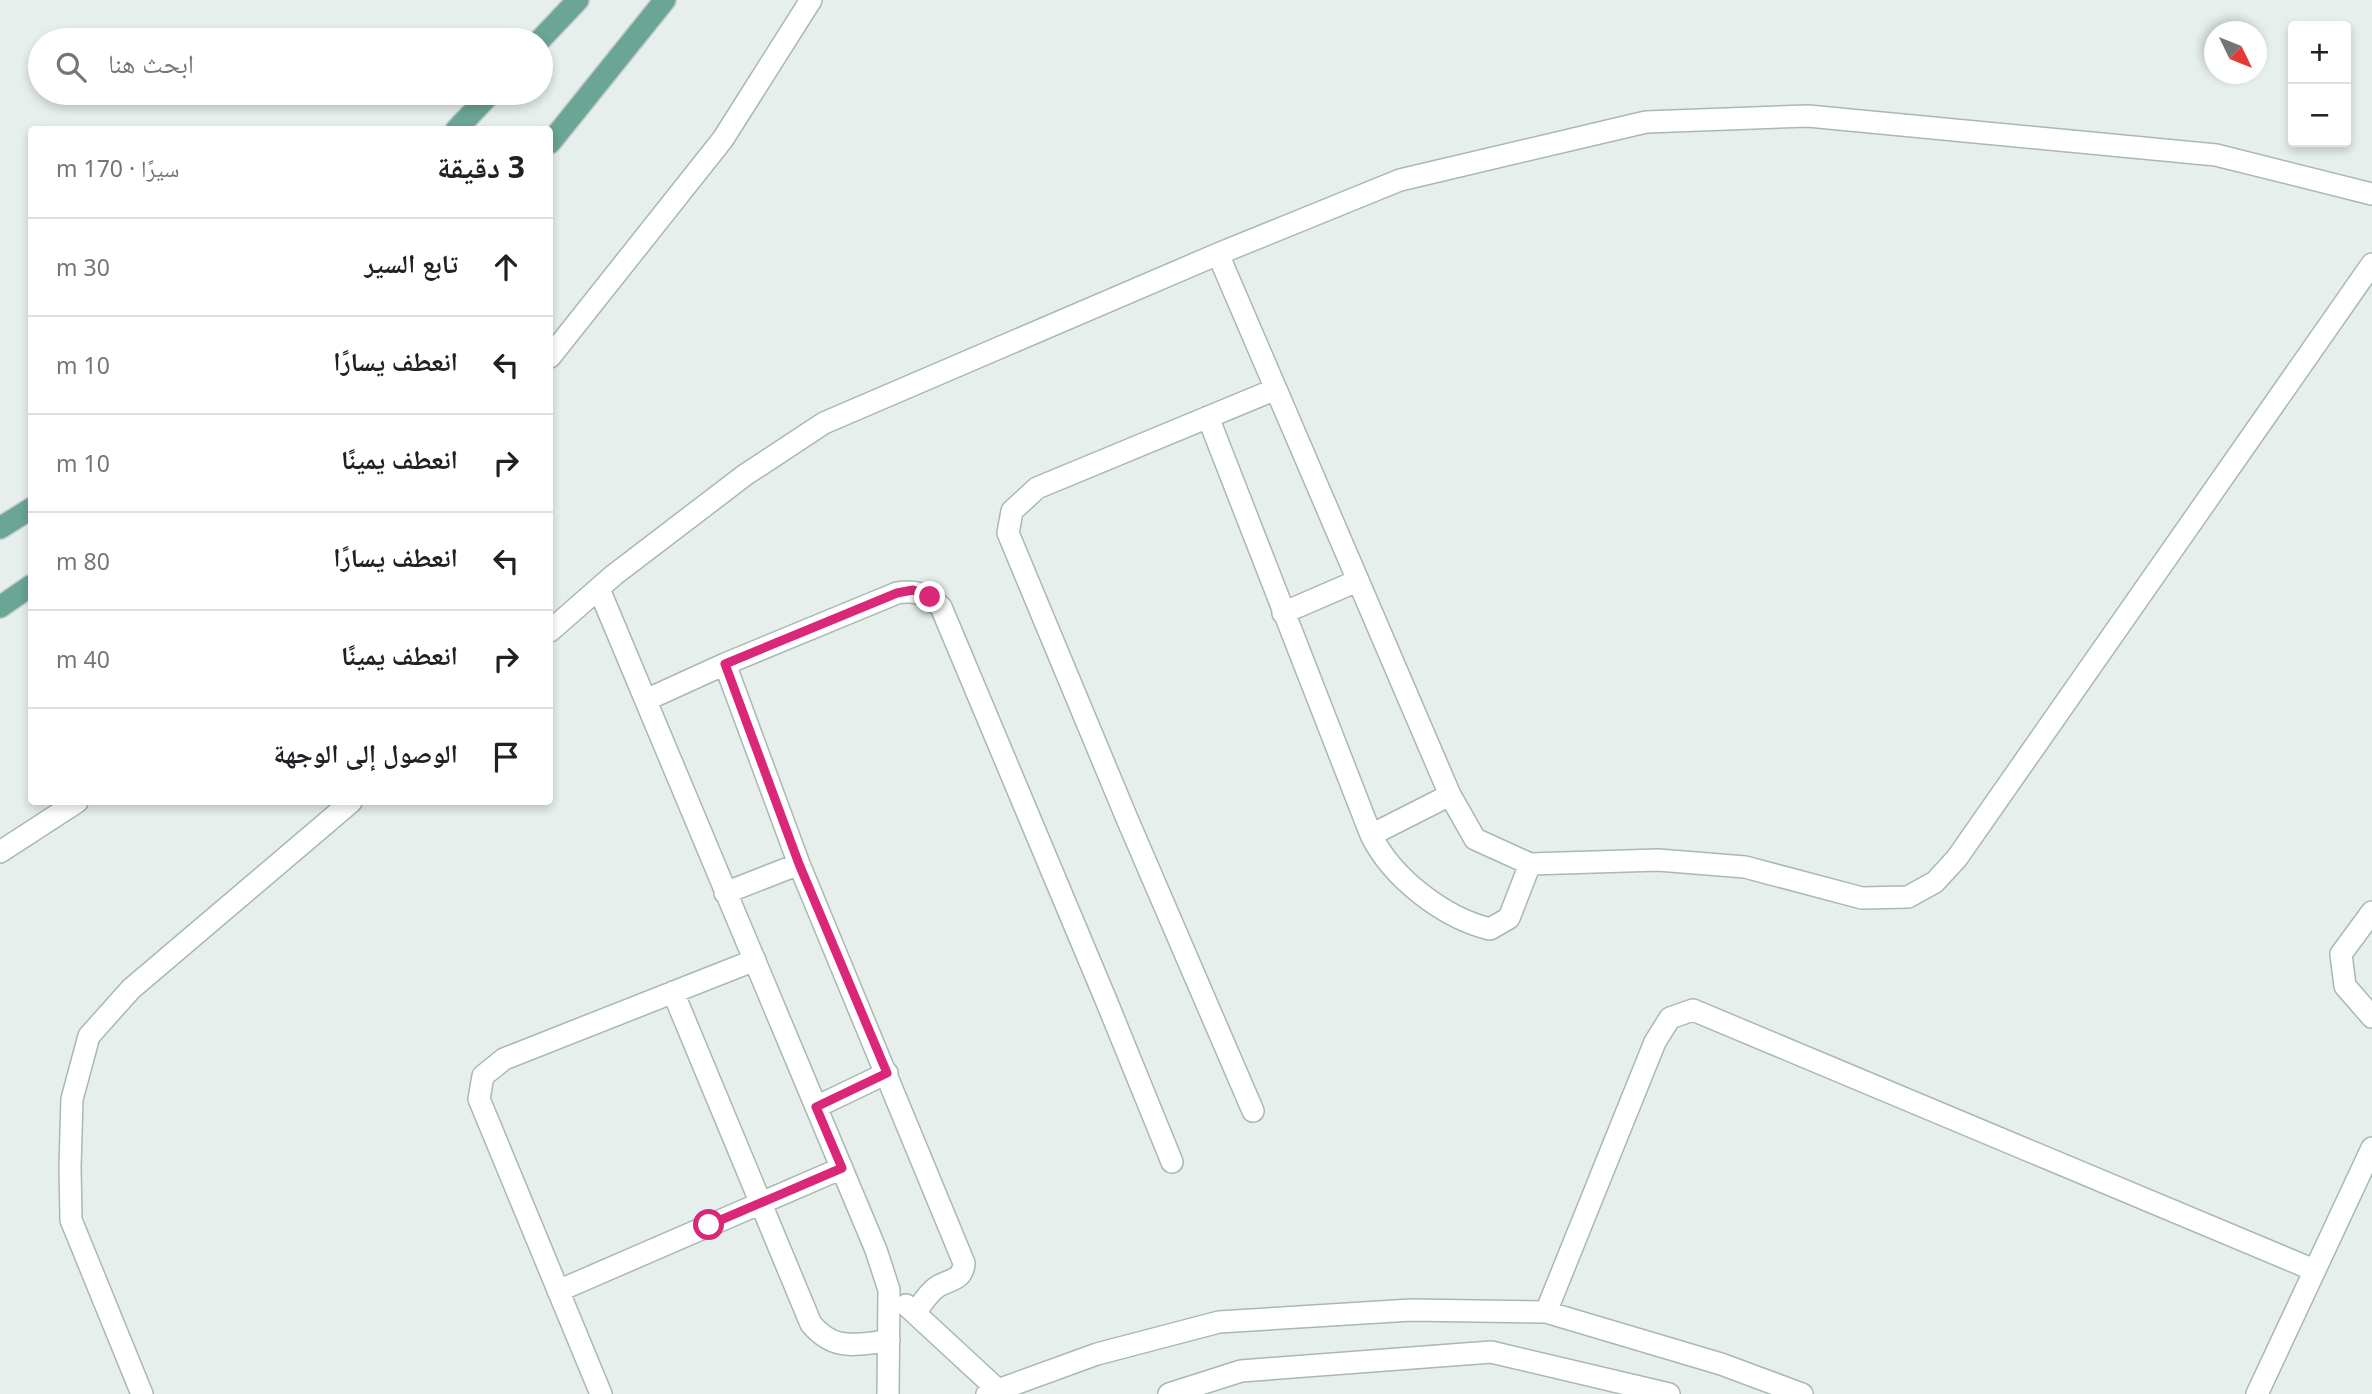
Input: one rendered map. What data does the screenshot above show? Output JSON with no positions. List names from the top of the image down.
{
  "north": "bottom right",
  "page": {
    "map_buttons": ["+", "−"],
    "search": "ابحث هنا",
    "heading": ["3 دقيقة", "سيرًا · 170 m"],
    "list": [
      ["تابع السير", "30 m"],
      ["انعطف يسارًا", "10 m"],
      ["انعطف يمينًا", "10 m"],
      ["انعطف يسارًا", "80 m"],
      ["انعطف يمينًا", "40 m"],
      "الوصول إلى الوجهة"
    ]
  }
}
